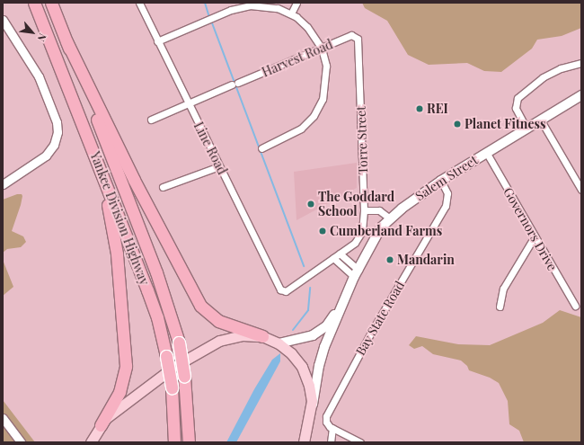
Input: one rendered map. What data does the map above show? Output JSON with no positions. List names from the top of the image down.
{
  "streets": {
    "highway": ["Yankee Division Highway"],
    "main road": ["Salem Street"],
    "street": [
      "Harvest Road",
      "Torre Street",
      "Line Road",
      "Governors Drive",
      "Bay State Road"
    ]
  },
  "crossings": [
    ["Harvest Road", "Torre Street"],
    ["Harvest Road", "Line Road"],
    ["Torre Street", "Line Road"],
    ["Salem Street", "Governors Drive"],
    ["Salem Street", "Bay State Road"]
  ],
  "places": [
    "REI",
    "Planet Fitness",
    "The Goddard School",
    "Cumberland Farms",
    "Mandarin"
  ],
  "north": "bottom right"
}
